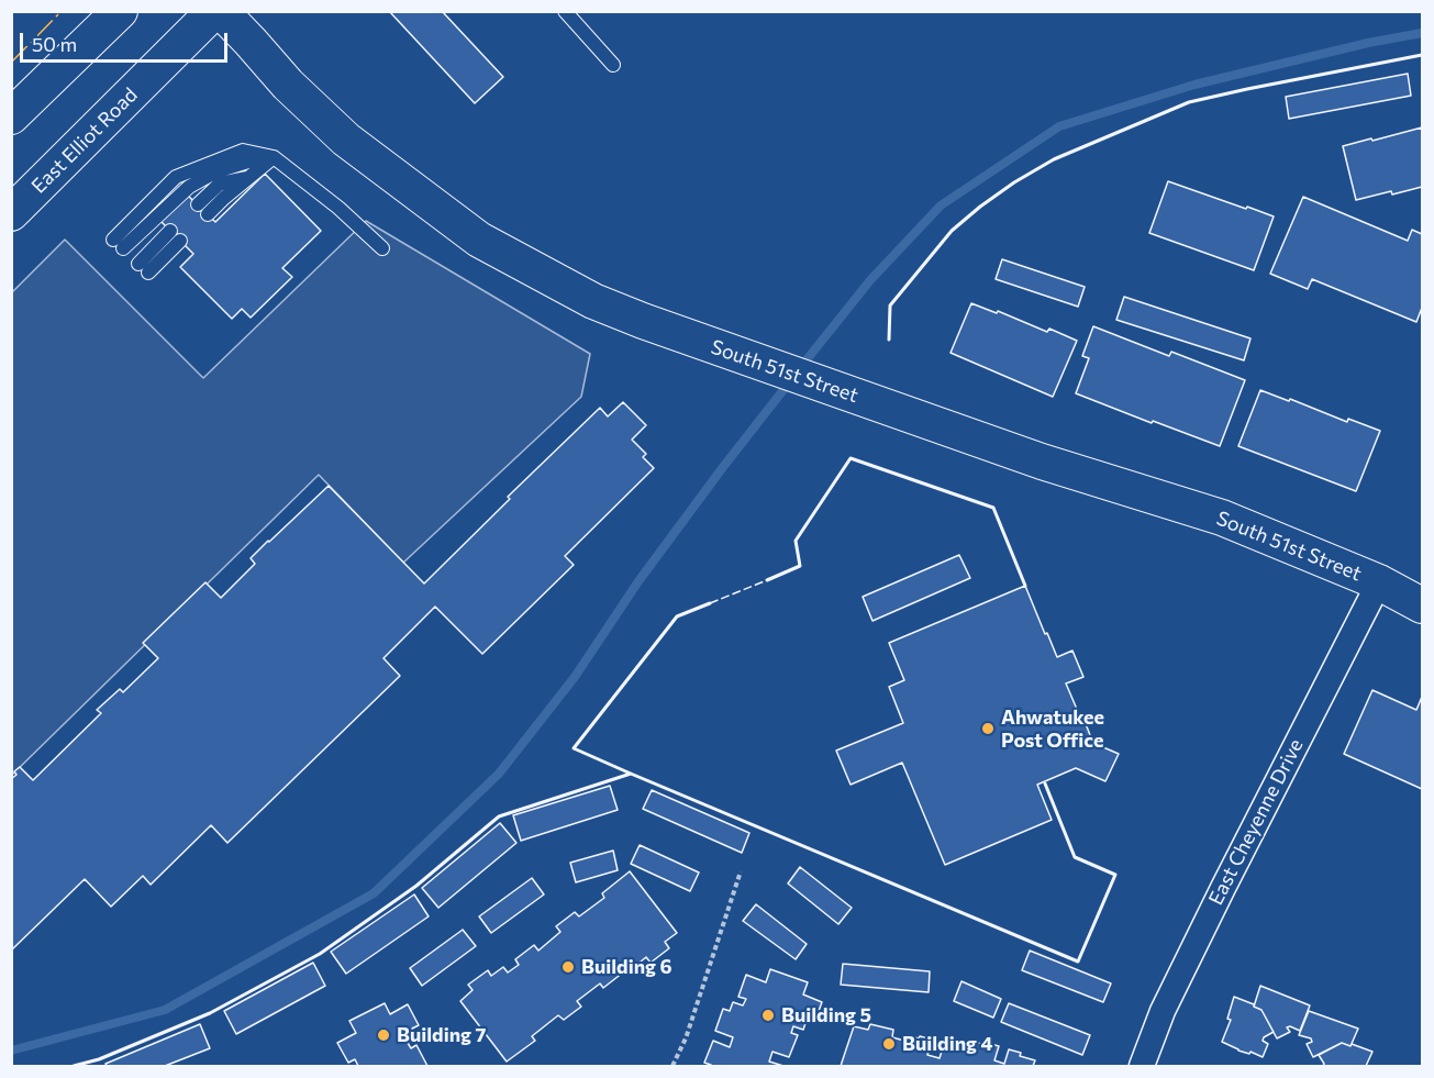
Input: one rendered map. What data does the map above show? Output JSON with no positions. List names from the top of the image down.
{
  "streets": {
    "street": ["East Elliot Road", "South 51st Street", "East Cheyenne Drive"]
  },
  "crossings": [
    ["South 51st Street", "East Cheyenne Drive"]
  ],
  "places": [
    "Ahwatukee Post Office",
    "Building 6",
    "Building 5",
    "Building 7",
    "Building 4"
  ],
  "scale_bar": "50 m"
}
